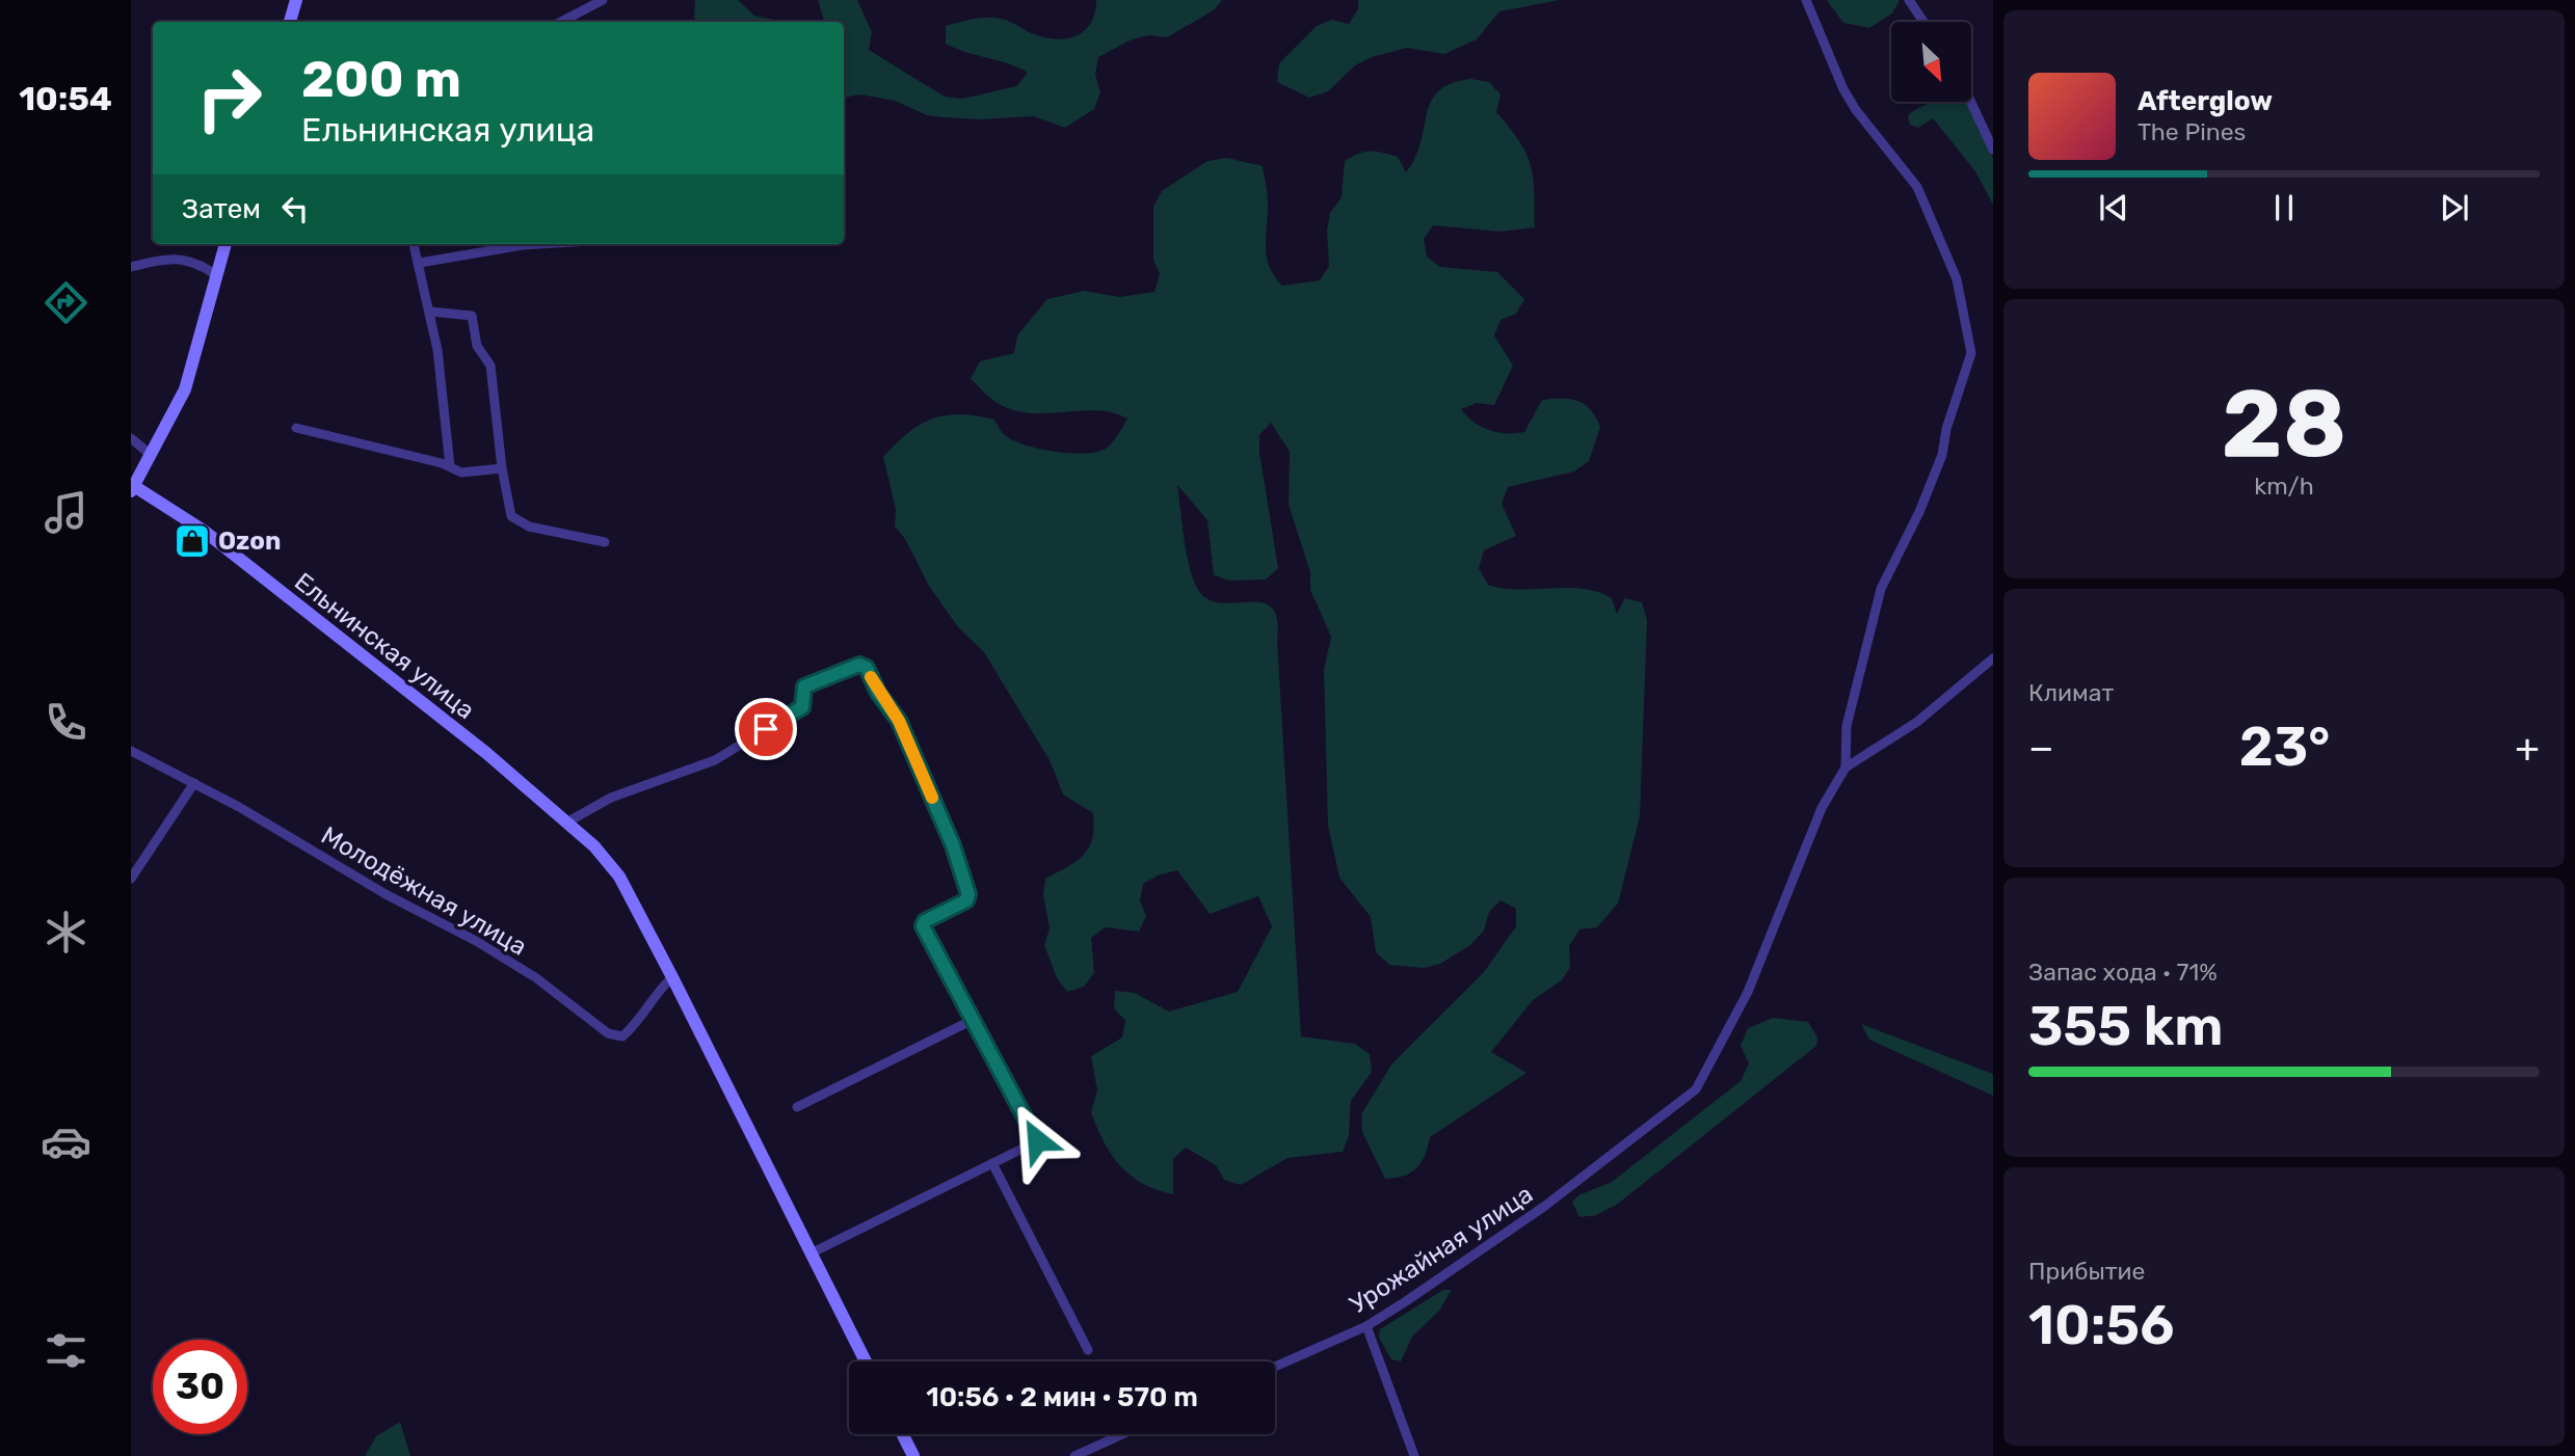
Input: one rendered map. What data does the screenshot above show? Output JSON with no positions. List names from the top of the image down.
{
  "streets": {
    "main road": ["Ельнинская улица"],
    "street": ["Молодёжная улица", "Урожайная улица"]
  },
  "crossings": [
    ["Ельнинская улица", "Молодёжная улица"]
  ],
  "places": {
    "shop": ["Ozon"]
  },
  "north": "bottom right",
  "page": {
    "tabs": "10:54",
    "turn": ["200 m", "Ельнинская улица"],
    "song": ["Afterglow", "The Pines"],
    "then": "Затем",
    "tile": [
      ["28", "km/h"],
      "Климат",
      ["Запас хода · 71%", "355 km"],
      ["Прибытие", "10:56"]
    ],
    "heat": ["−", "23°", "+"],
    "limit": "30",
    "trip": "10:56 · 2 мин · 570 m"
  }
}
